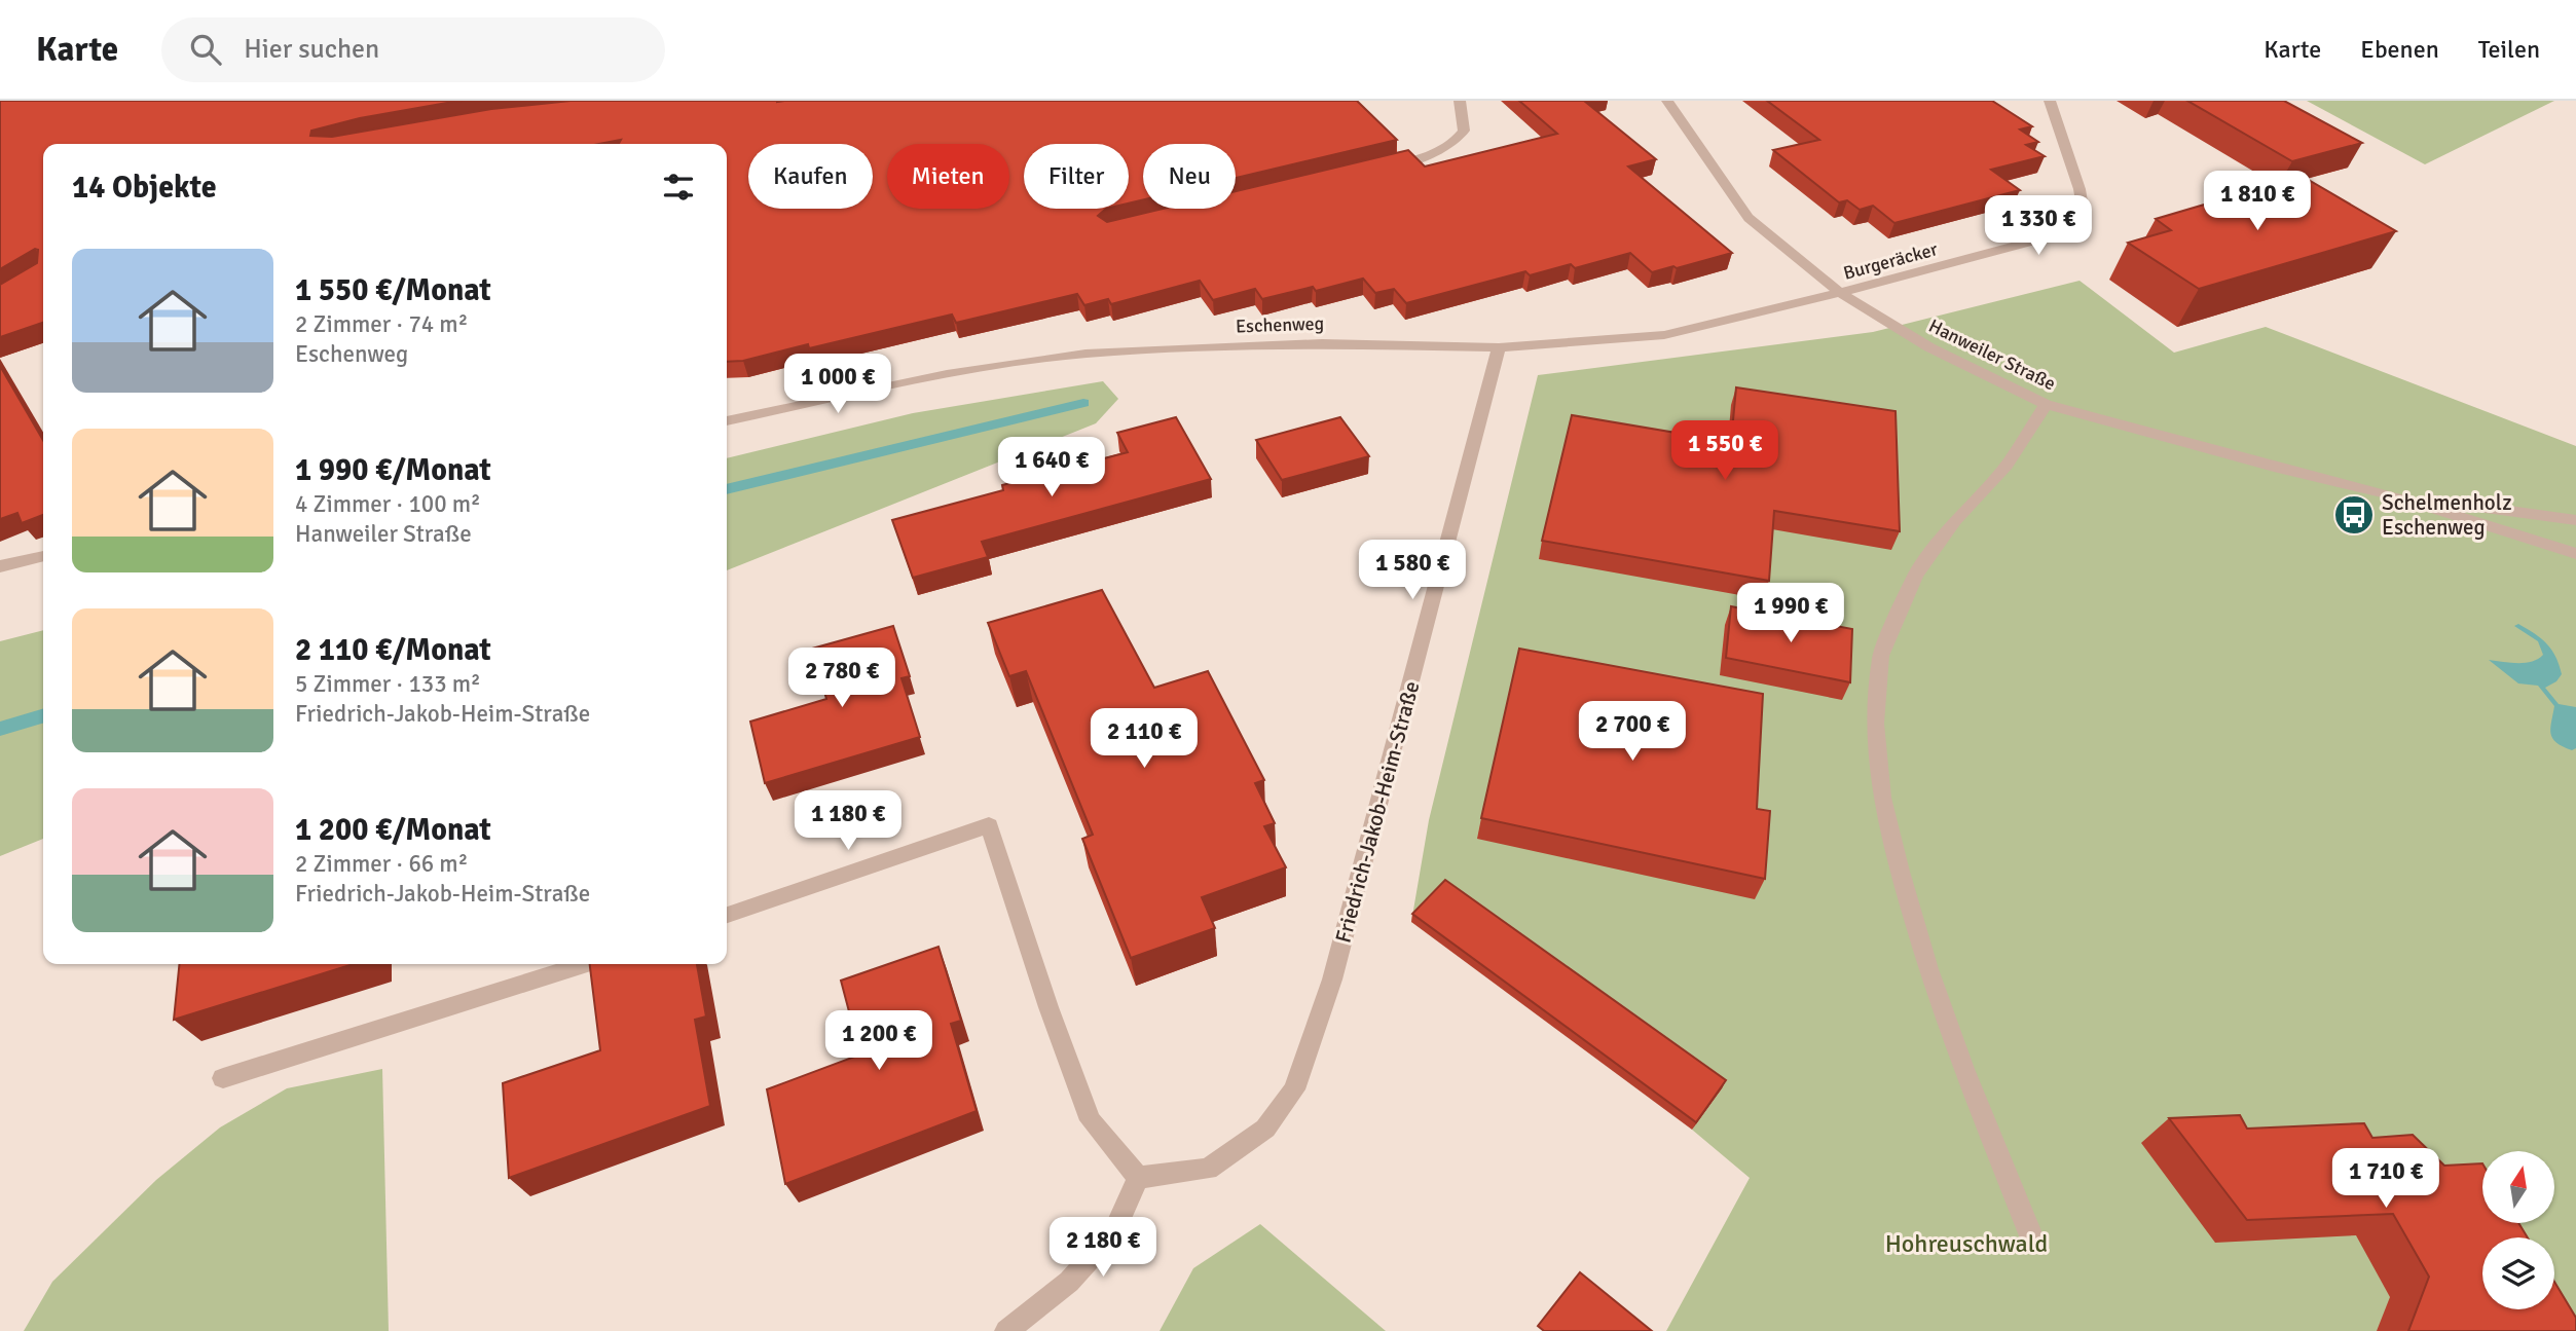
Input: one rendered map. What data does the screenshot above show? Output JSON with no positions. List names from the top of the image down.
{
  "streets": {
    "street": [
      "Burgeräcker",
      "Eschenweg",
      "Hanweiler Straße",
      "Friedrich-Jakob-Heim-Straße"
    ]
  },
  "crossings": [
    ["Burgeräcker", "Eschenweg"],
    ["Burgeräcker", "Hanweiler Straße"],
    ["Eschenweg", "Hanweiler Straße"],
    ["Eschenweg", "Friedrich-Jakob-Heim-Straße"]
  ],
  "parks": ["Hohreuschwald"],
  "places": {
    "bus stop": ["Schelmenholz Eschenweg"]
  },
  "north": "top",
  "page": {
    "header": "Karte",
    "search": "Hier suchen",
    "nav": ["Karte", "Ebenen", "Teilen"],
    "chip": [
      "Kaufen",
      "Mieten",
      "Filter",
      "Neu"
    ],
    "heading": "14 Objekte",
    "price": [
      "1 810 €",
      "1 330 €",
      "1 000 €",
      "1 550 €",
      "1 640 €",
      "1 580 €",
      "1 990 €",
      "2 780 €",
      "2 700 €",
      "2 110 €",
      "1 180 €",
      "1 200 €",
      "1 710 €",
      "2 180 €"
    ],
    "list": [
      {
        "name": "1 550 €/Monat",
        "note": "2 Zimmer · 74 m² · Eschenweg"
      },
      {
        "name": "1 990 €/Monat",
        "note": "4 Zimmer · 100 m² · Hanweiler Straße"
      },
      {
        "name": "2 110 €/Monat",
        "note": "5 Zimmer · 133 m² · Friedrich-Jakob-Heim-Straße"
      },
      {
        "name": "1 200 €/Monat",
        "note": "2 Zimmer · 66 m² · Friedrich-Jakob-Heim-Straße"
      }
    ]
  }
}
